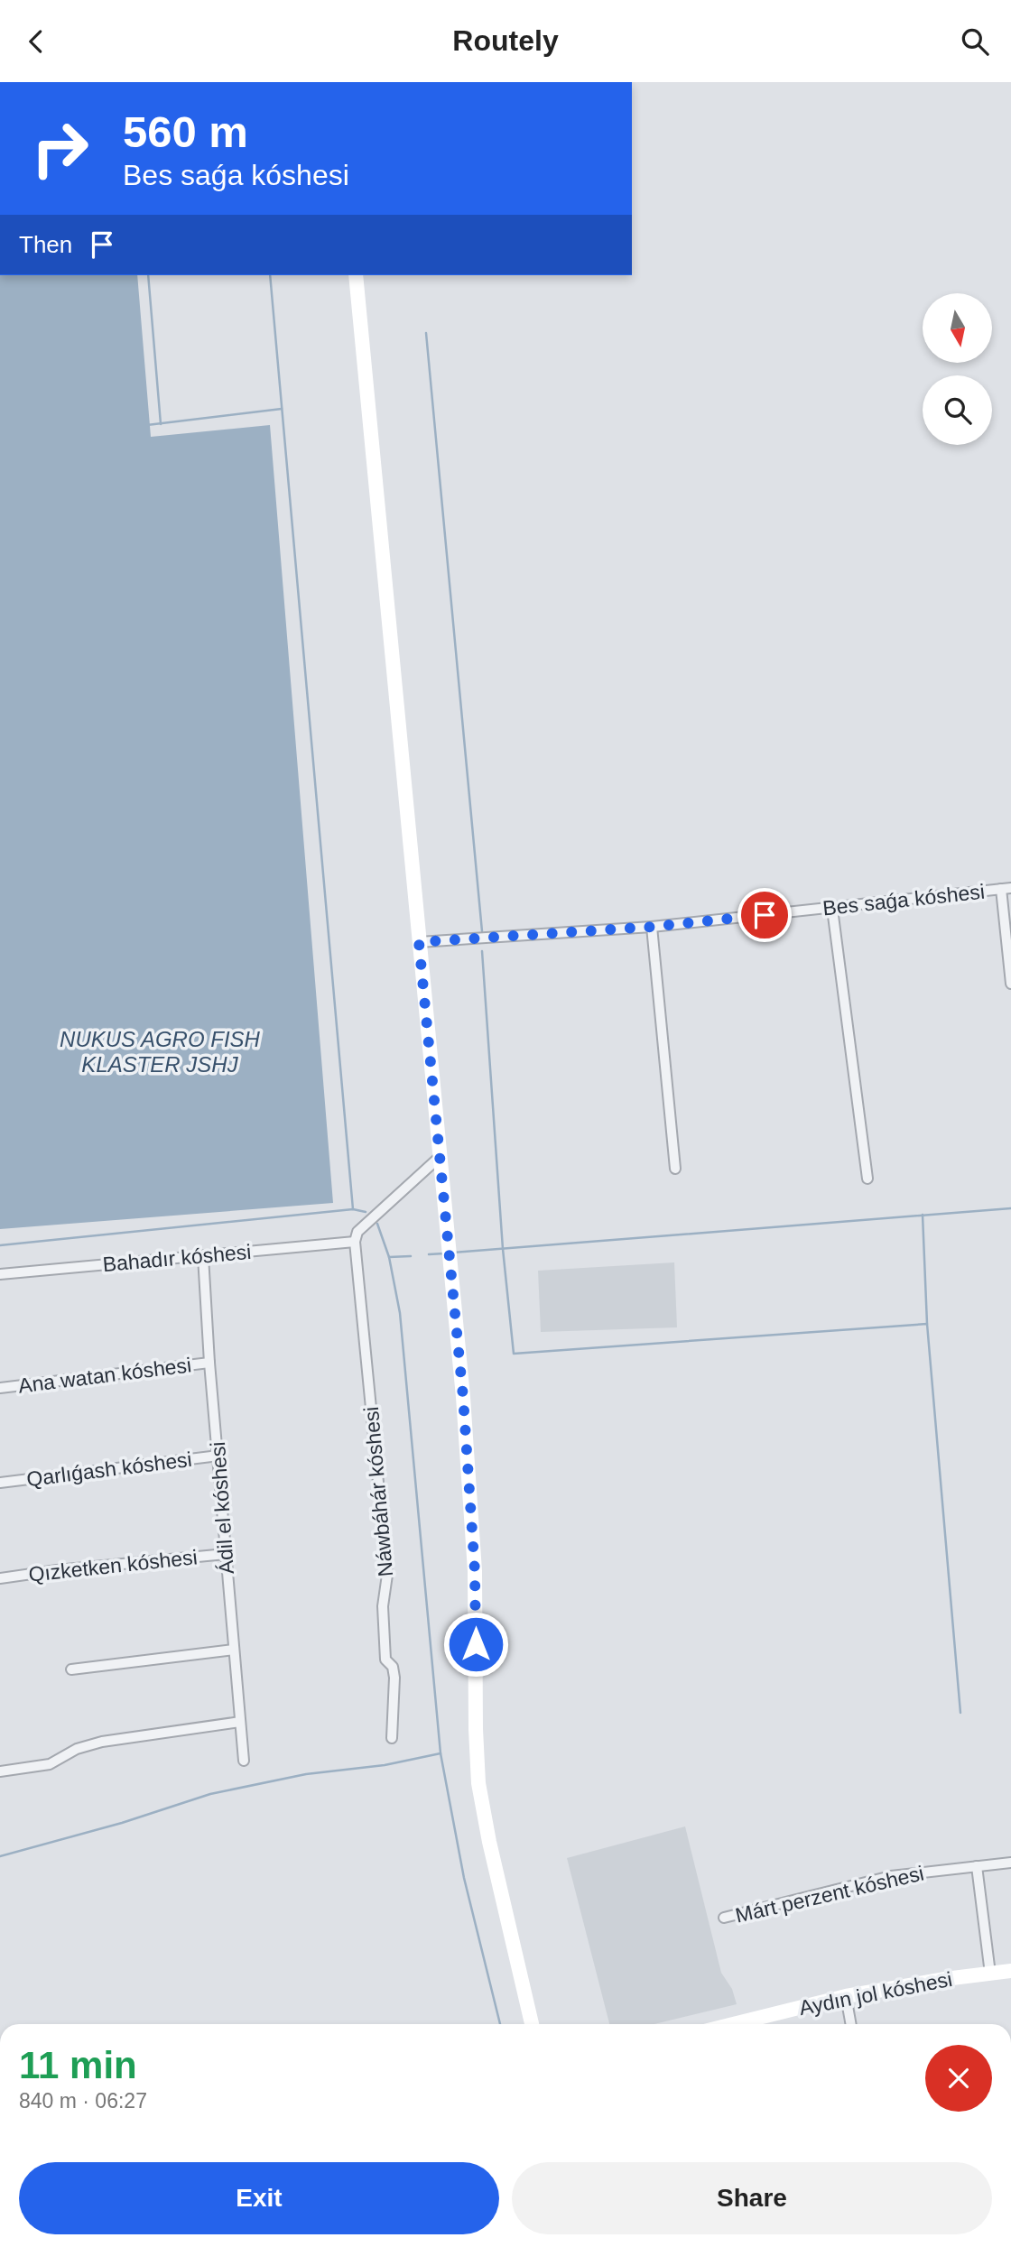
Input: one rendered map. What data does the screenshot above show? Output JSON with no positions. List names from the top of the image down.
{
  "streets": {
    "main road": ["Aydın jol kóshesi"],
    "street": [
      "Bes saǵa kóshesi",
      "Bahadır kóshesi",
      "Ana watan kóshesi",
      "Qarlıǵash kóshesi",
      "Náwbáhár kóshesi",
      "Ádil el kóshesi",
      "Qızketken kóshesi",
      "Márt perzent kóshesi"
    ]
  },
  "crossings": [
    ["Bahadır kóshesi", "Náwbáhár kóshesi"],
    ["Bahadır kóshesi", "Ádil el kóshesi"],
    ["Ana watan kóshesi", "Ádil el kóshesi"],
    ["Qarlıǵash kóshesi", "Ádil el kóshesi"],
    ["Ádil el kóshesi", "Qızketken kóshesi"]
  ],
  "water": ["NUKUS AGRO FISH KLASTER JSHJ"],
  "north": "bottom",
  "page": {
    "header": "Routely",
    "turn": ["560 m", "Bes saǵa kóshesi"],
    "then": "Then",
    "heading": ["11 min", "840 m · 06:27"],
    "buttons": ["Exit", "Share"]
  }
}
